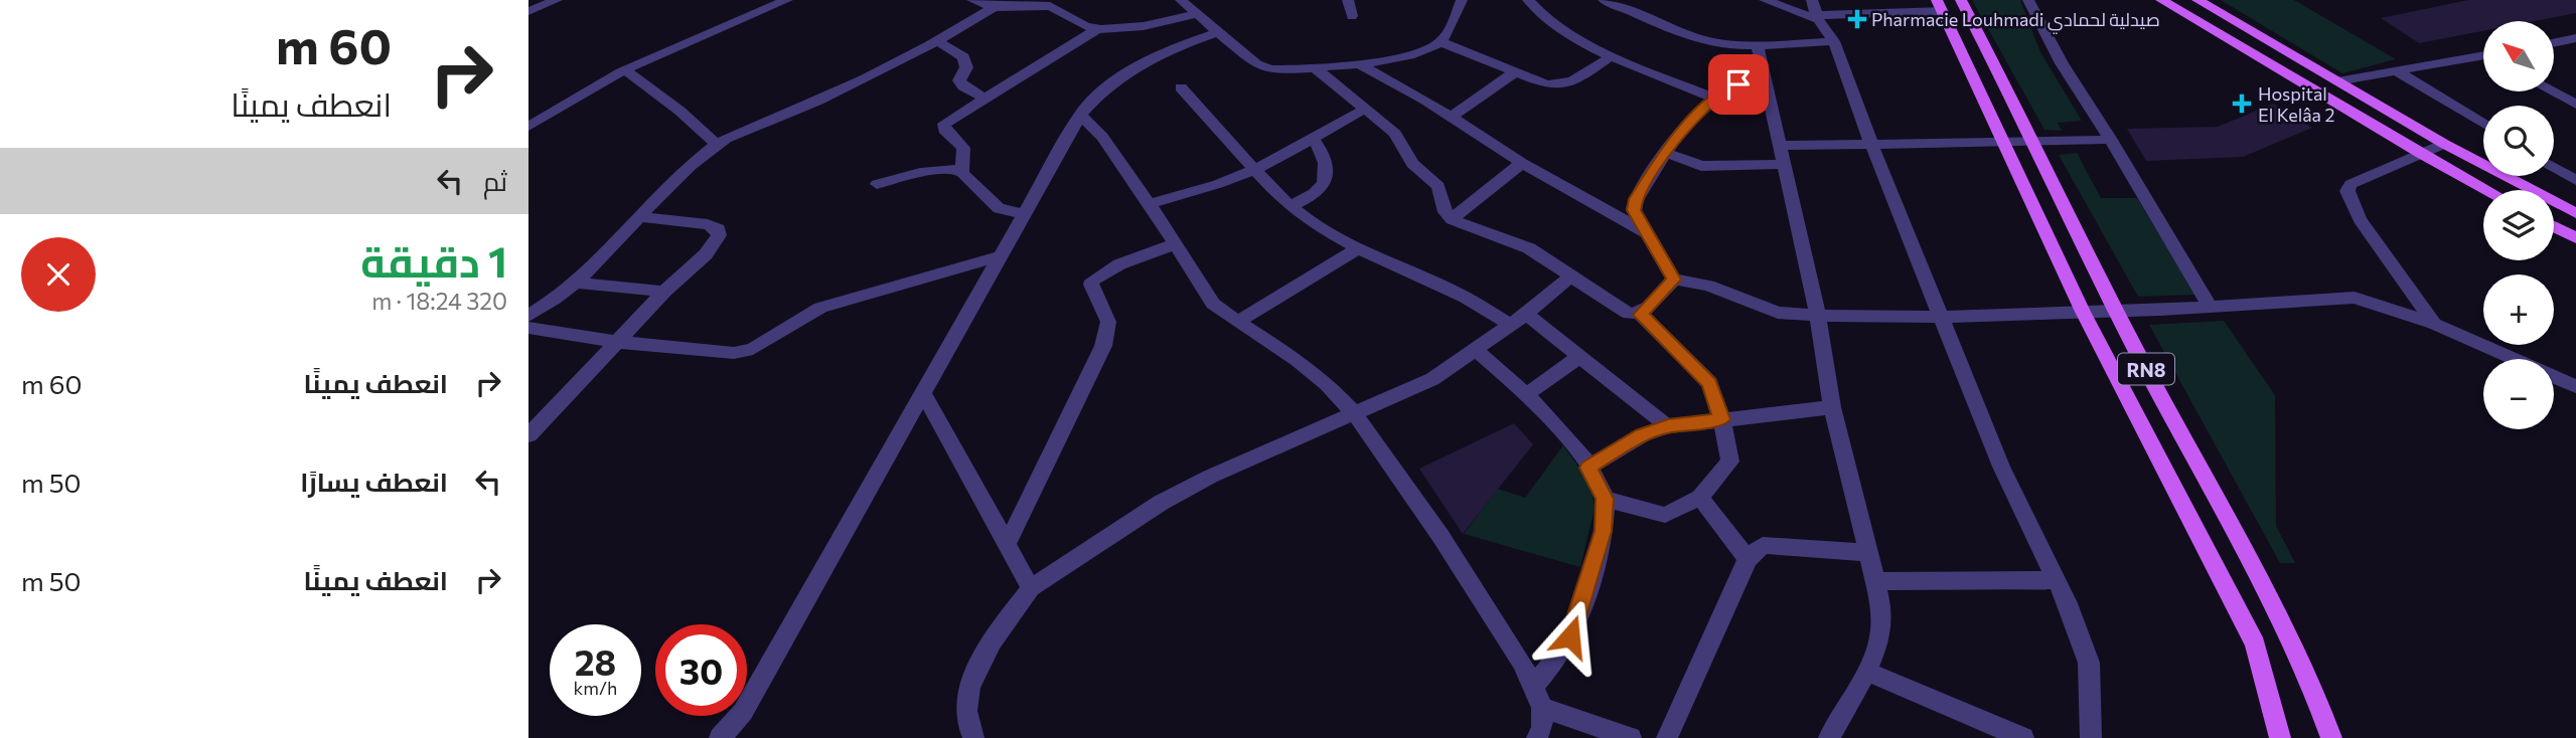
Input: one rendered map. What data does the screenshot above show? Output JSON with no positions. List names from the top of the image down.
{
  "streets": {
    "main road": ["RN8"]
  },
  "places": {
    "health": ["Pharmacie Louhmadi صيدلية لحمادي", "Hospital El Kelâa 2"]
  },
  "north": "top left",
  "page": {
    "turn": ["60 m", "انعطف يمينًا"],
    "map_buttons": ["+", "−"],
    "then": "ثم",
    "heading": ["1 دقيقة", "320 m · 18:24"],
    "list": [
      {
        "name": "انعطف يمينًا",
        "value": "60 m"
      },
      {
        "name": "انعطف يسارًا",
        "value": "50 m"
      },
      {
        "name": "انعطف يمينًا",
        "value": "50 m"
      }
    ],
    "speed": "28 km/h",
    "limit": "30"
  }
}
